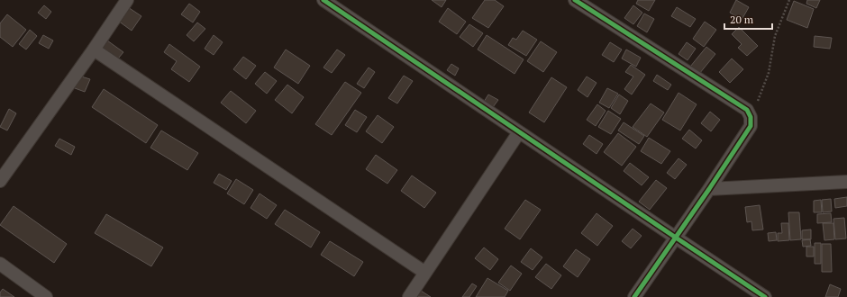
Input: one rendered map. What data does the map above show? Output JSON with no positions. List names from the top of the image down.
{
  "scale_bar": "20 m"
}
